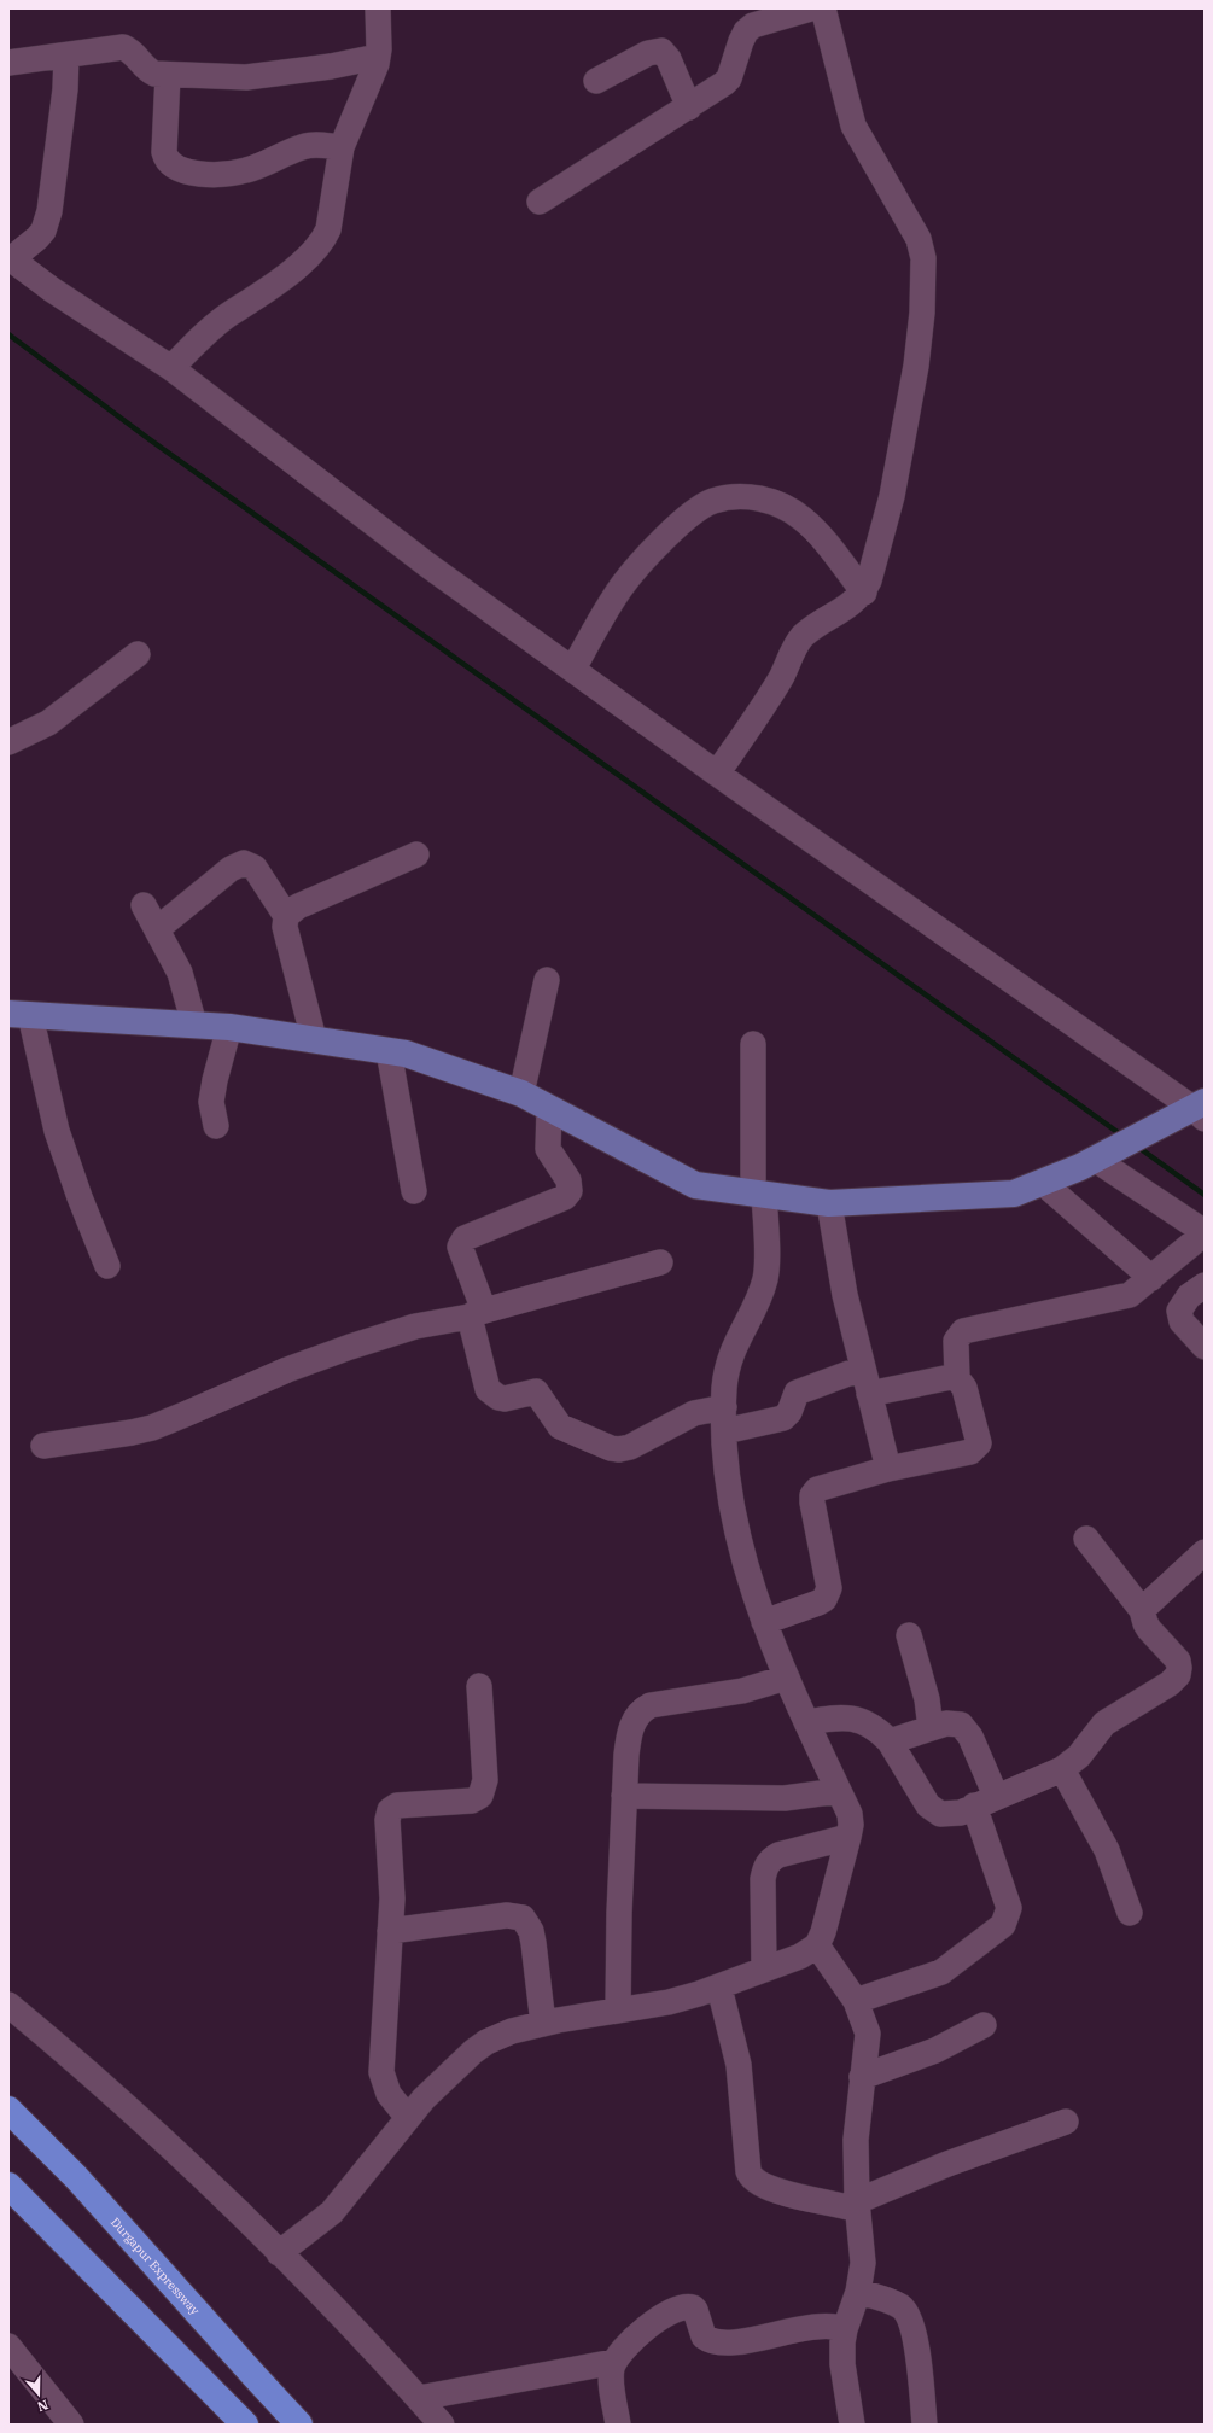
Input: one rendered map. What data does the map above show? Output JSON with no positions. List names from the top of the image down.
{
  "streets": {
    "highway": ["Durgapur Expressway"]
  },
  "north": "bottom"
}
